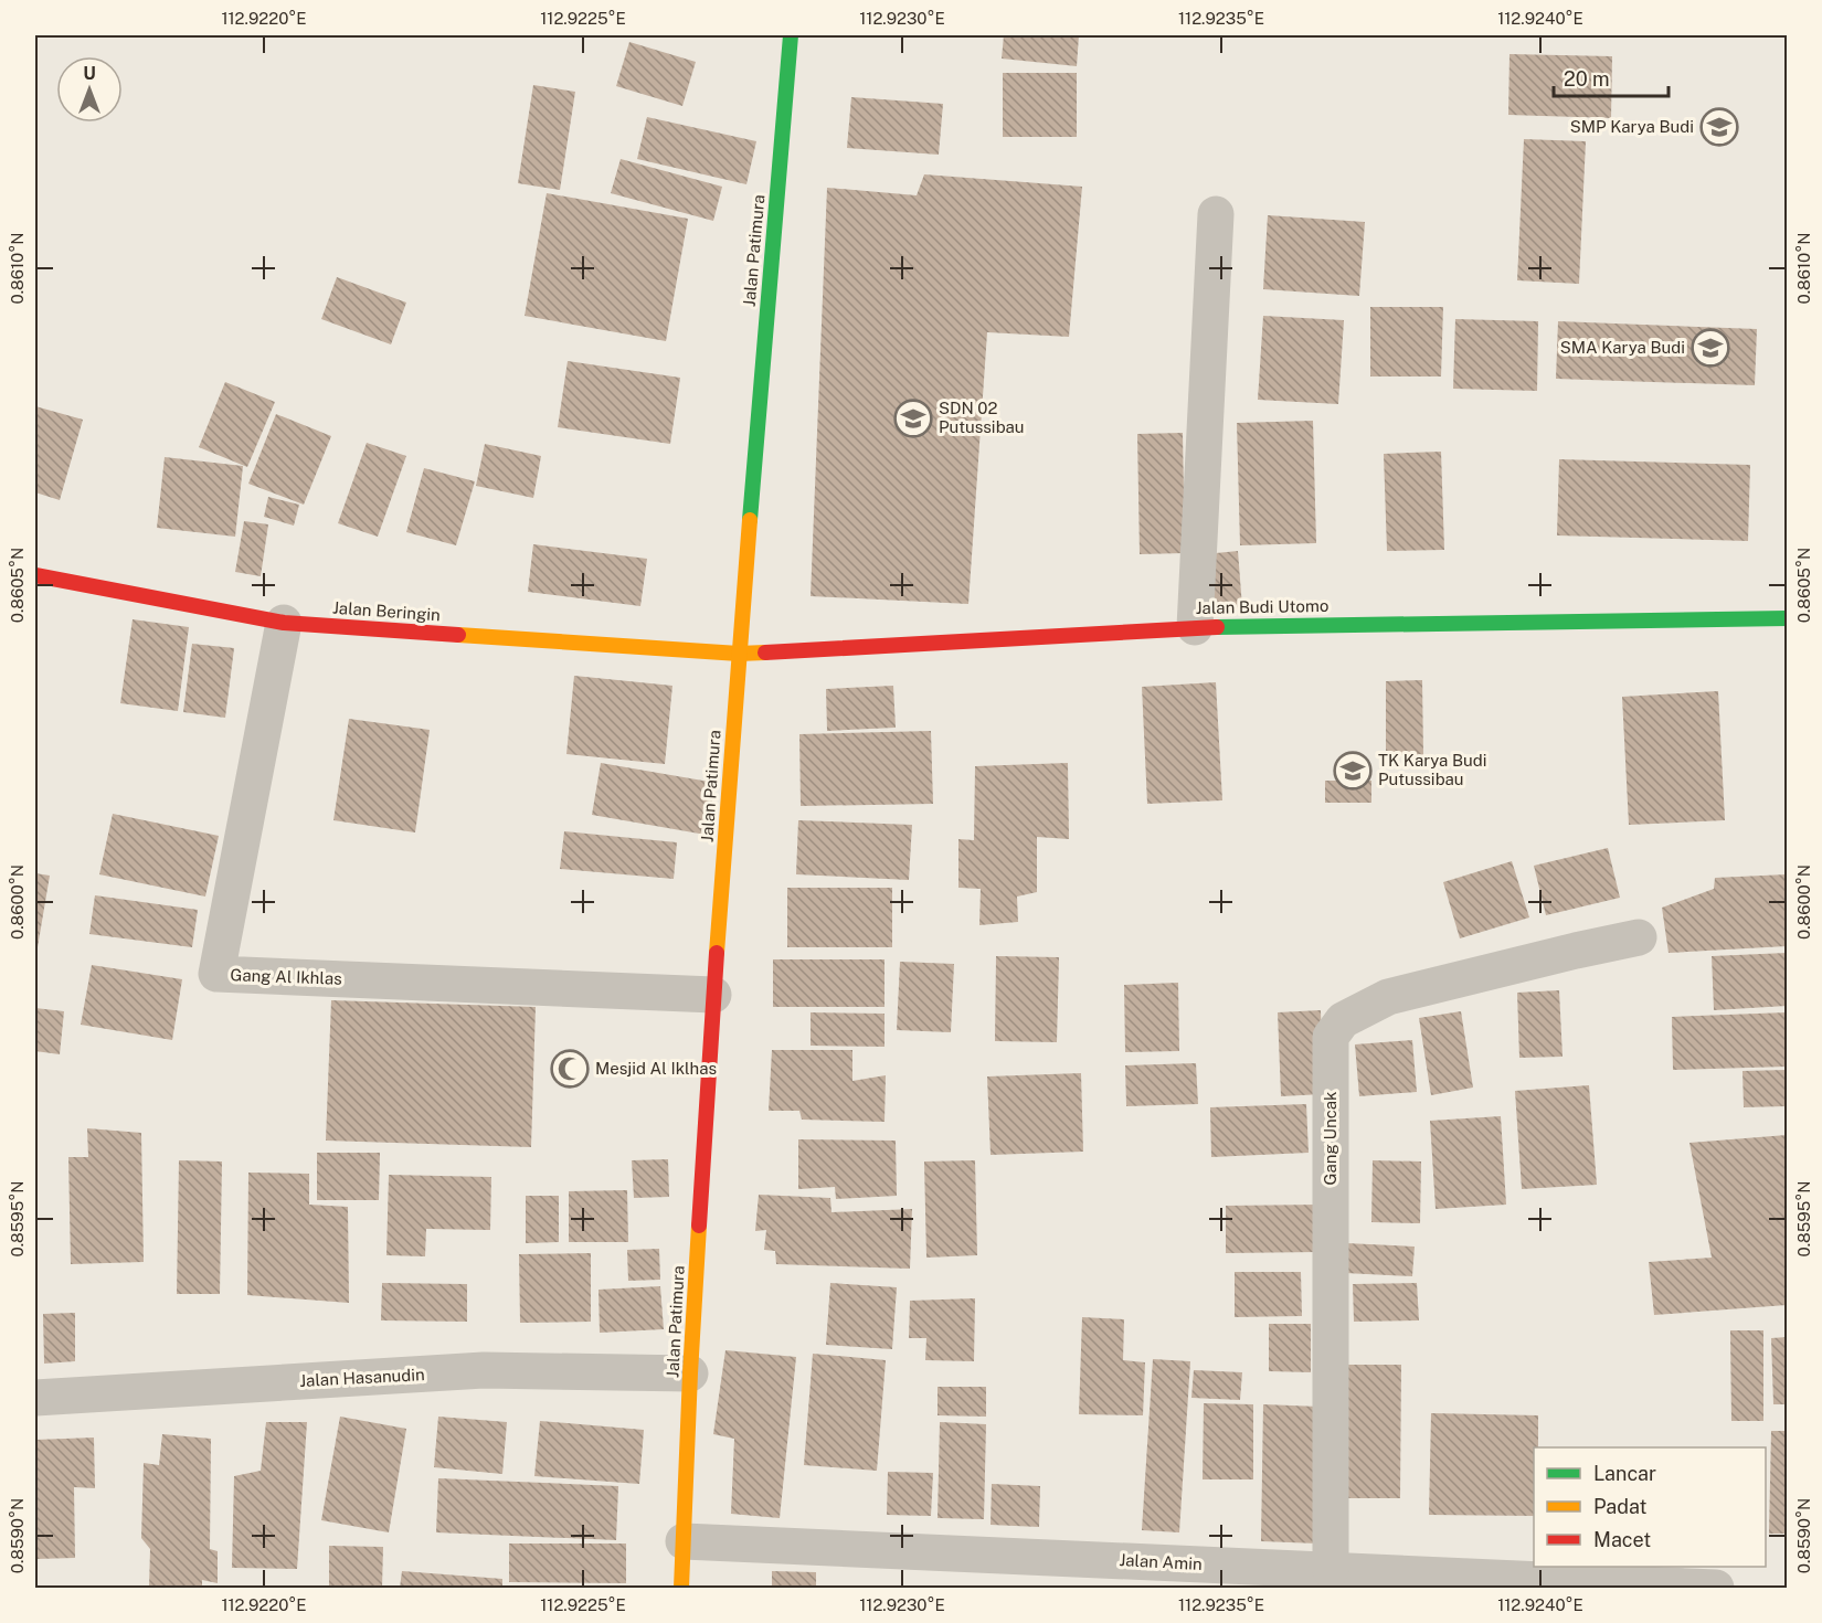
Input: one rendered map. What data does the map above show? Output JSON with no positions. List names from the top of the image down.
{
  "streets": {
    "street": [
      "Jalan Patimura",
      "Jalan Budi Utomo",
      "Jalan Beringin",
      "Gang Al Ikhlas",
      "Gang Uncak",
      "Jalan Hasanudin",
      "Jalan Amin"
    ]
  },
  "crossings": [
    ["Jalan Patimura", "Jalan Budi Utomo"],
    ["Jalan Patimura", "Jalan Beringin"],
    ["Jalan Patimura", "Gang Al Ikhlas"],
    ["Jalan Patimura", "Jalan Hasanudin"],
    ["Jalan Patimura", "Jalan Amin"],
    ["Jalan Budi Utomo", "Jalan Beringin"],
    ["Jalan Beringin", "Gang Al Ikhlas"],
    ["Gang Uncak", "Jalan Amin"]
  ],
  "places": {
    "school or university": [
      "SMP Karya Budi",
      "SMA Karya Budi",
      "SDN 02 Putussibau",
      "TK Karya Budi Putussibau"
    ],
    "mosque": ["Mesjid Al Iklhas"]
  },
  "legend": ["Lancar", "Padat", "Macet"],
  "scale_bar": "20 m",
  "north": "top",
  "coordinates": [
    "112.9220°E",
    "112.9225°E",
    "112.9230°E",
    "112.9235°E",
    "112.9240°E",
    "0.8610°N",
    "0.8605°N",
    "0.8600°N",
    "0.8595°N",
    "0.8590°N"
  ]
}
